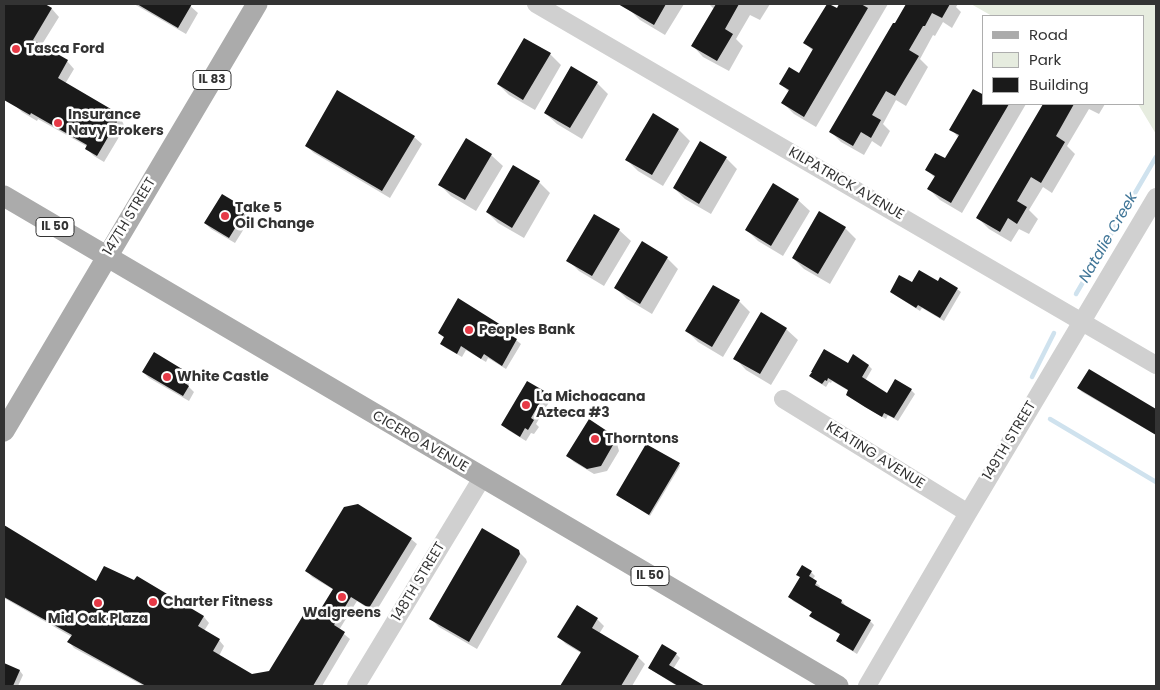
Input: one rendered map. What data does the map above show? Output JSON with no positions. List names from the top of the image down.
{
  "streets": {
    "main road": [
      "IL 83",
      "147TH STREET",
      "IL 50",
      "CICERO AVENUE"
    ],
    "street": [
      "KILPATRICK AVENUE",
      "149TH STREET",
      "KEATING AVENUE",
      "148TH STREET"
    ]
  },
  "crossings": [
    ["KILPATRICK AVENUE", "149TH STREET"],
    ["147TH STREET", "CICERO AVENUE"],
    ["149TH STREET", "KEATING AVENUE"],
    ["CICERO AVENUE", "148TH STREET"]
  ],
  "water": ["Natalie Creek"],
  "places": [
    "Tasca Ford",
    "Insurance Navy Brokers",
    "Take 5 Oil Change",
    "Peoples Bank",
    "White Castle",
    "La Michoacana Azteca #3",
    "Thorntons",
    "Walgreens",
    "Charter Fitness",
    "Mid Oak Plaza"
  ],
  "legend": ["Road", "Park", "Building"]
}
